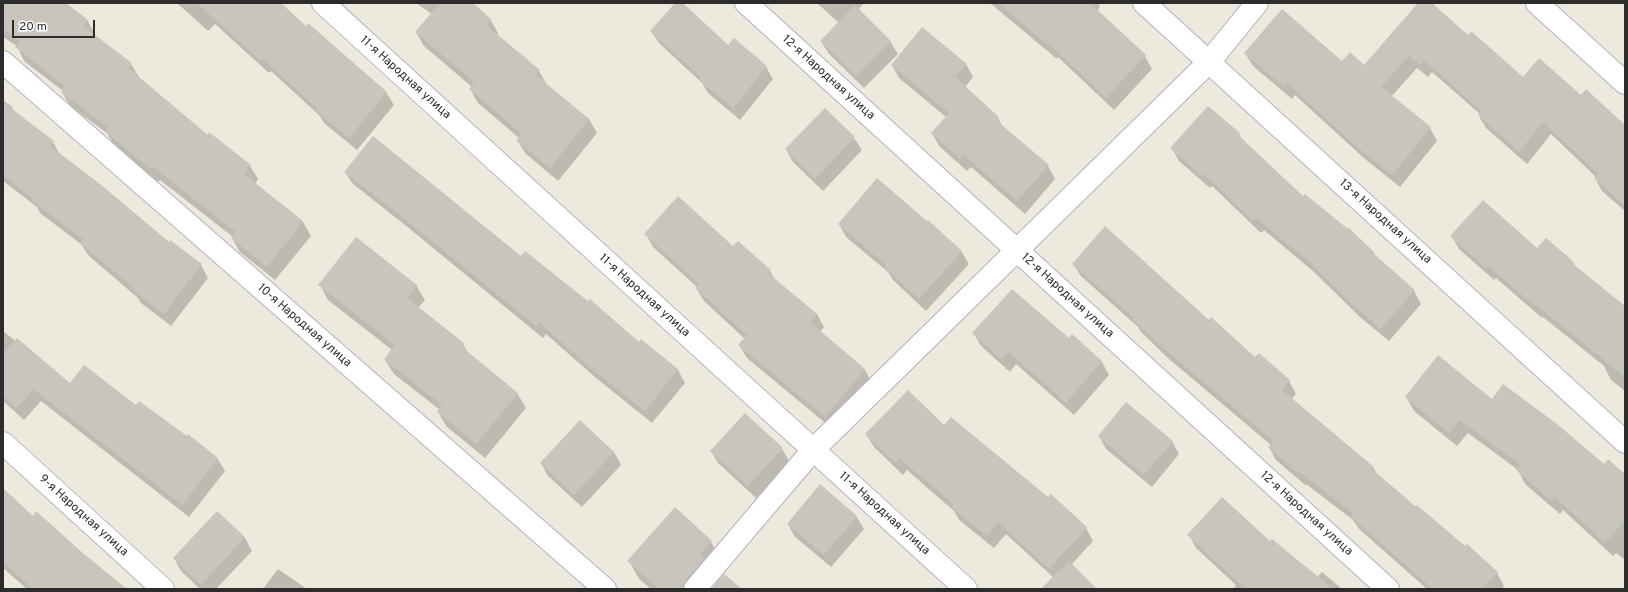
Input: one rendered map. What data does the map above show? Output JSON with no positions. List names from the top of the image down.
{
  "streets": {
    "street": [
      "11-я Народная улица",
      "12-я Народная улица",
      "13-я Народная улица",
      "10-я Народная улица",
      "9-я Народная улица"
    ]
  },
  "scale_bar": "20 m"
}
